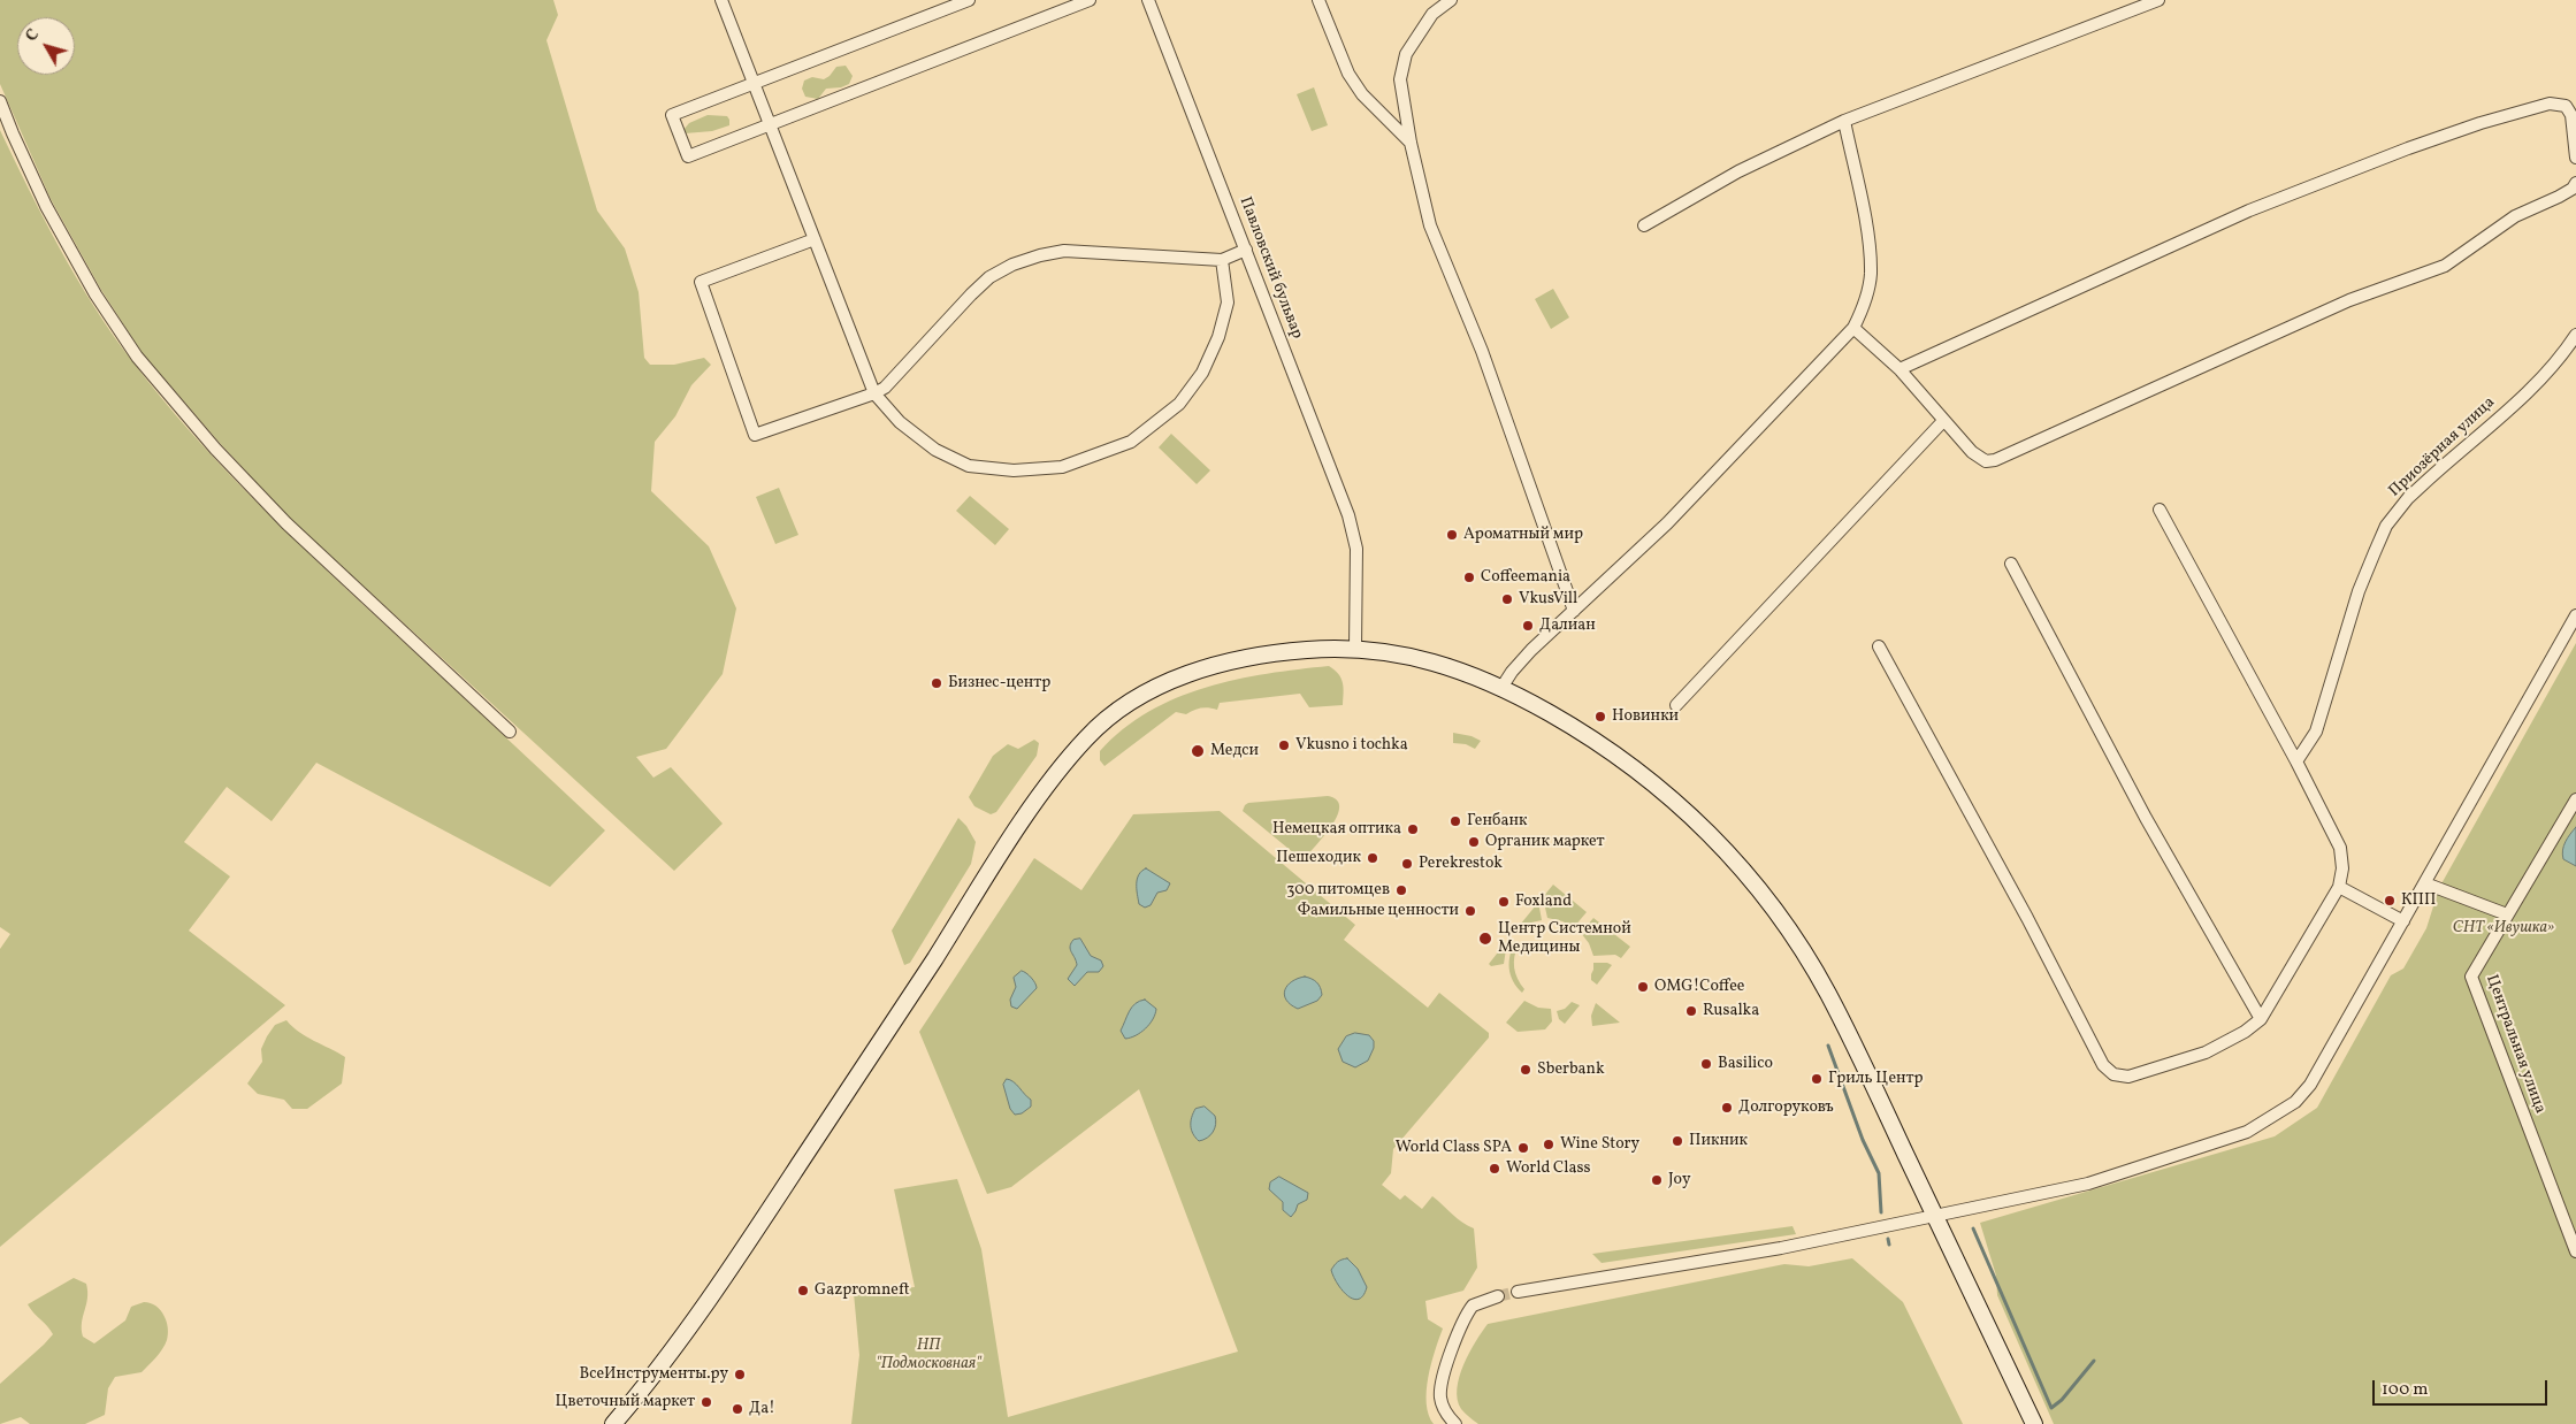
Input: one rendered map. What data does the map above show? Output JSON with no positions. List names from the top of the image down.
{
  "streets": {
    "street": ["Павловский бульвар", "Приозёрная улица", "Центральная улица"]
  },
  "parks": ["СНТ «Ивушка»", "НП \"Подмосковная\""],
  "places": [
    "Ароматный мир",
    "Coffeemania",
    "VkusVill",
    "Далиан",
    "Бизнес-центр",
    "Новинки",
    "Vkusno i tochka",
    "Медси",
    "Генбанк",
    "Немецкая оптика",
    "Органик маркет",
    "Пешеходик",
    "Perekrestok",
    "300 питомцев",
    "КПП",
    "Foxland",
    "Фамильные ценности",
    "Центр Системной Медицины",
    "OMG!Coffee",
    "Rusalka",
    "Basilico",
    "Sberbank",
    "Гриль Центр",
    "Долгоруковъ",
    "Пикник",
    "Wine Story",
    "World Class SPA",
    "World Class",
    "Joy",
    "Gazpromneft",
    "ВсеИнструменты.ру",
    "Цветочный маркет",
    "Да!"
  ],
  "scale_bar": "100 m",
  "north": "top left"
}
